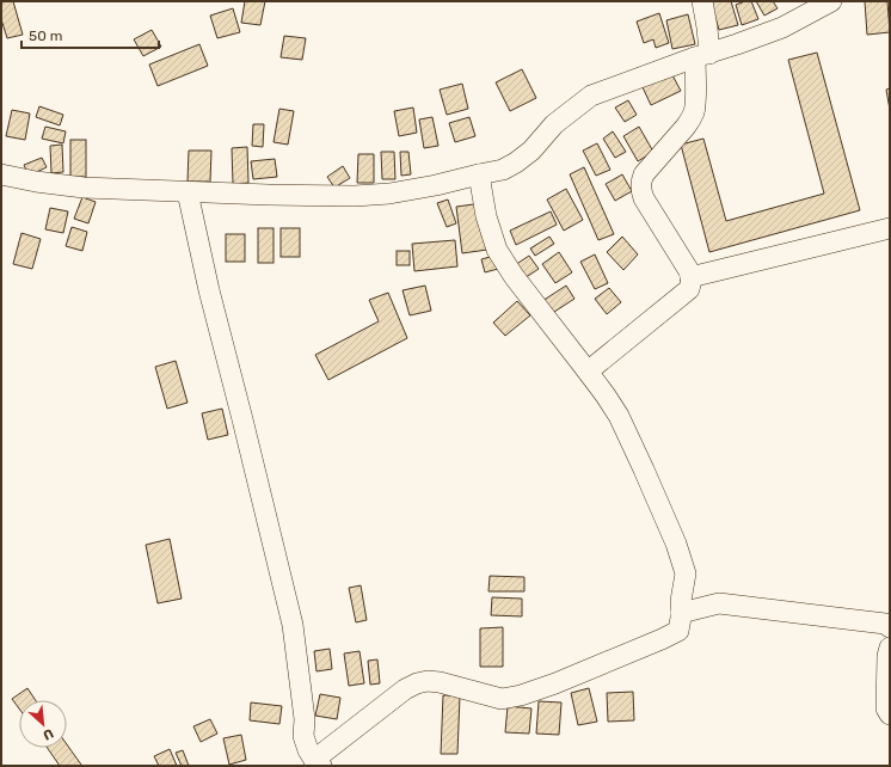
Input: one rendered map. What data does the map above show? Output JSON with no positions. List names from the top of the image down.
{
  "scale_bar": "50 m",
  "north": "bottom right"
}
